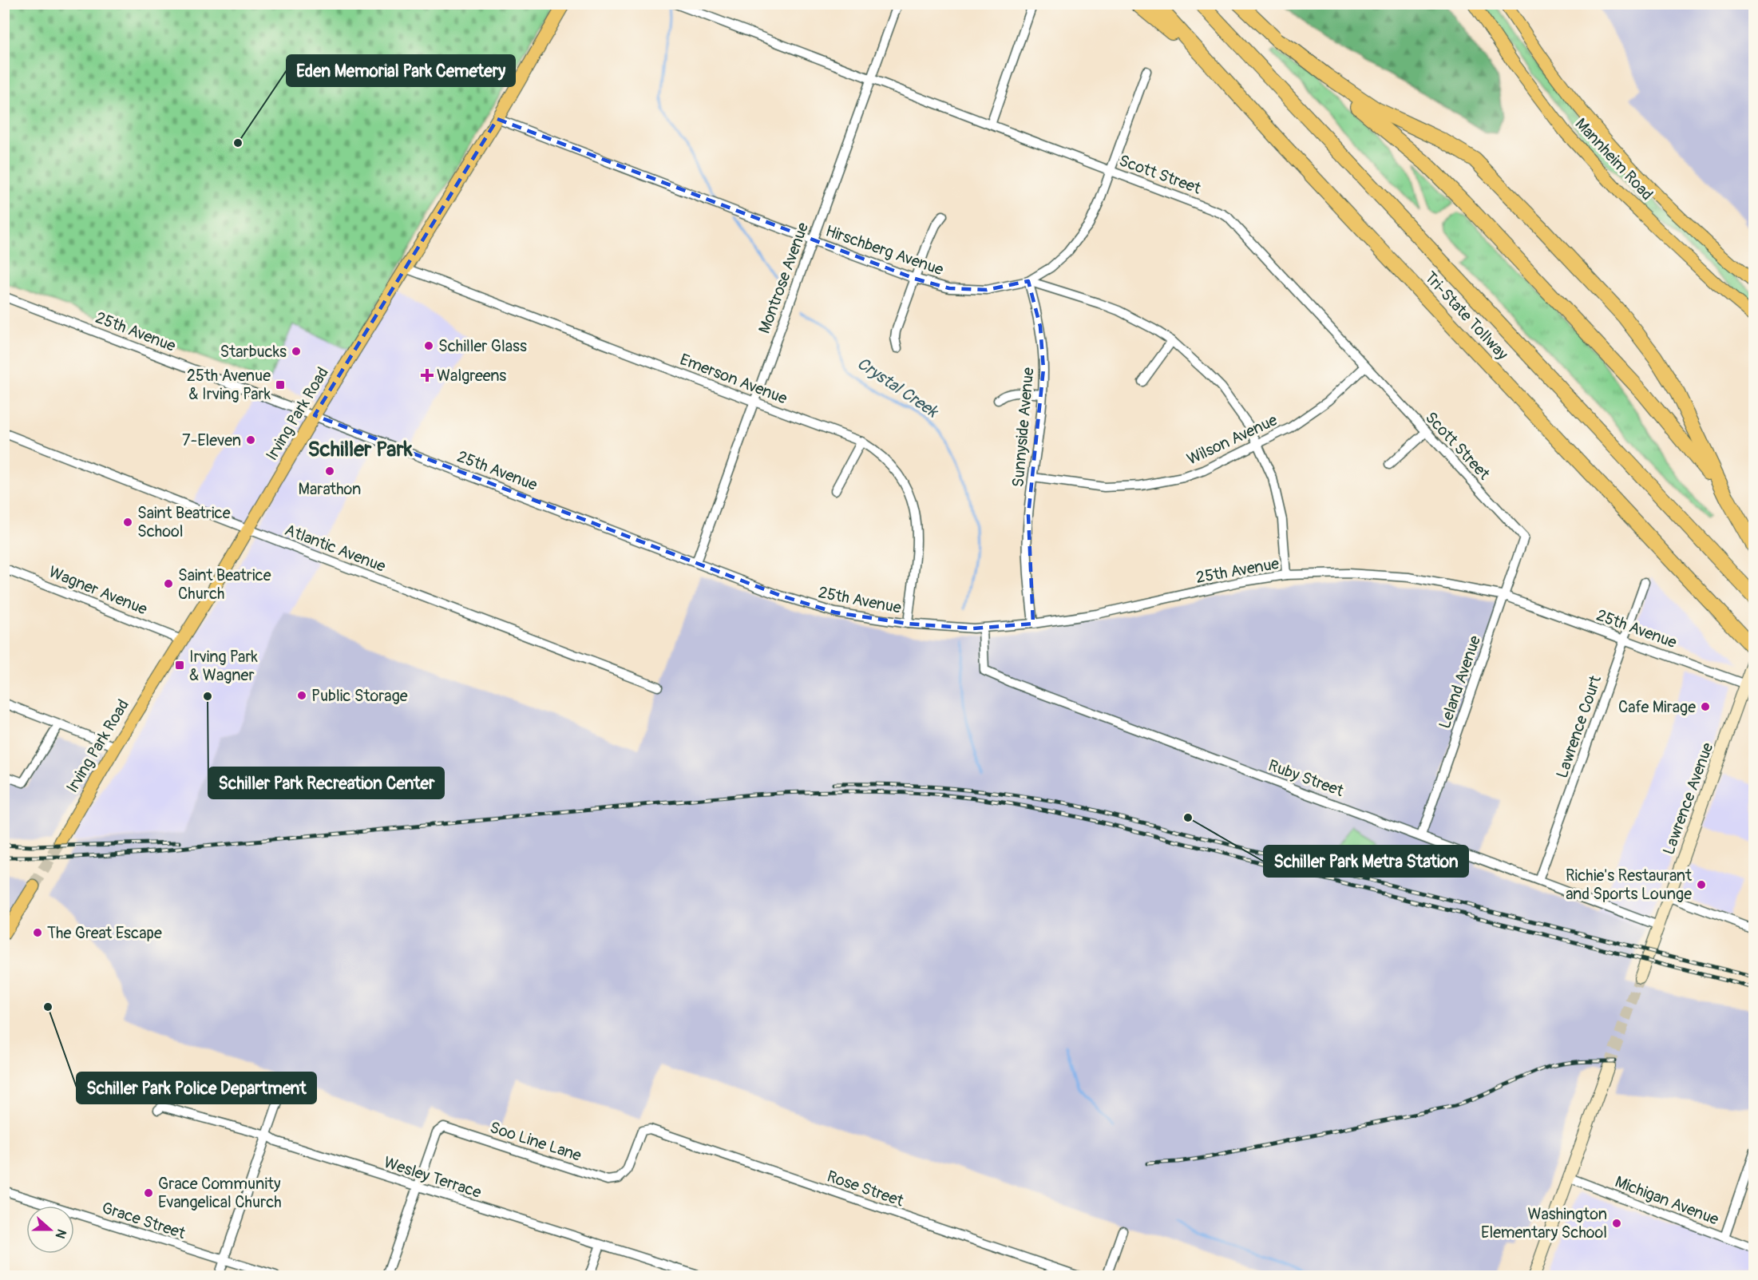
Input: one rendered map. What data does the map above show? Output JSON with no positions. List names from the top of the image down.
{
  "streets": {
    "highway": ["Tri-State Tollway"],
    "main road": ["Mannheim Road", "Irving Park Road", "Lawrence Avenue"],
    "street": [
      "Scott Street",
      "Hirschberg Avenue",
      "Montrose Avenue",
      "25th Avenue",
      "Emerson Avenue",
      "Sunnyside Avenue",
      "Wilson Avenue",
      "Atlantic Avenue",
      "Wagner Avenue",
      "Leland Avenue",
      "Lawrence Court",
      "Ruby Street",
      "Soo Line Lane",
      "Wesley Terrace",
      "Rose Street",
      "Michigan Avenue",
      "Grace Street"
    ]
  },
  "crossings": [
    ["Scott Street", "Montrose Avenue"],
    ["Scott Street", "Wilson Avenue"],
    ["Scott Street", "Leland Avenue"],
    ["Hirschberg Avenue", "Montrose Avenue"],
    ["Hirschberg Avenue", "Irving Park Road"],
    ["Hirschberg Avenue", "Sunnyside Avenue"],
    ["Montrose Avenue", "25th Avenue"],
    ["Montrose Avenue", "Emerson Avenue"],
    ["25th Avenue", "Emerson Avenue"],
    ["25th Avenue", "Irving Park Road"],
    ["25th Avenue", "Sunnyside Avenue"],
    ["25th Avenue", "Leland Avenue"],
    ["25th Avenue", "Lawrence Court"],
    ["25th Avenue", "Ruby Street"],
    ["25th Avenue", "Lawrence Avenue"],
    ["Emerson Avenue", "Irving Park Road"],
    ["Irving Park Road", "Atlantic Avenue"],
    ["Irving Park Road", "Wagner Avenue"],
    ["Sunnyside Avenue", "Wilson Avenue"],
    ["Leland Avenue", "Ruby Street"],
    ["Lawrence Court", "Ruby Street"],
    ["Ruby Street", "Lawrence Avenue"],
    ["Soo Line Lane", "Wesley Terrace"],
    ["Soo Line Lane", "Rose Street"]
  ],
  "districts": ["Schiller Park"],
  "water": ["Crystal Creek"],
  "places": {
    "other": [
      "Eden Memorial Park Cemetery",
      "Schiller Glass",
      "Starbucks",
      "7-Eleven",
      "Marathon",
      "Saint Beatrice School",
      "Saint Beatrice Church",
      "Public Storage",
      "Schiller Park Recreation Center",
      "Cafe Mirage",
      "Schiller Park Metra Station",
      "Richie's Restaurant and Sports Lounge",
      "The Great Escape",
      "Schiller Park Police Department",
      "Grace Community Evangelical Church",
      "Washington Elementary School"
    ],
    "health": ["Walgreens"],
    "transit": ["25th Avenue & Irving Park", "Irving Park & Wagner"]
  },
  "north": "right"
}
